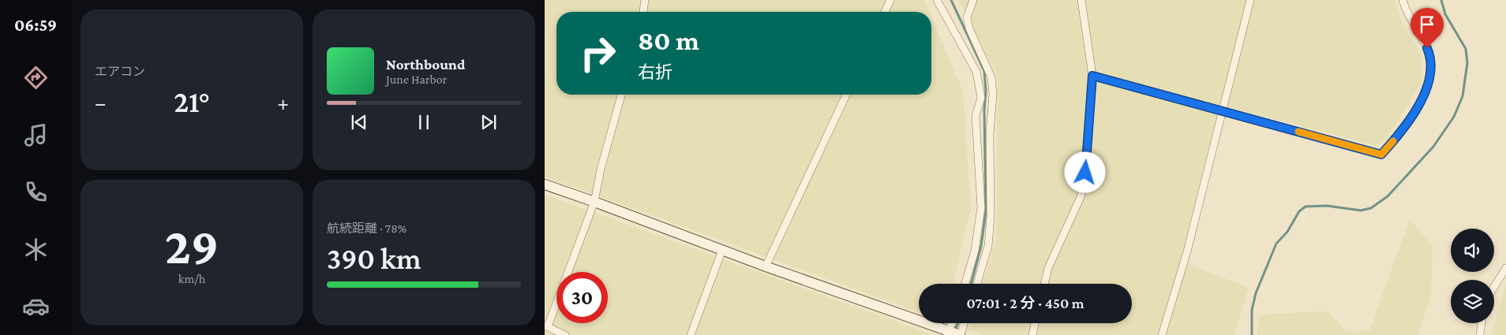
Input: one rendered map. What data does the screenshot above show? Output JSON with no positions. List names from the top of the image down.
{
  "page": {
    "tabs": "06:59",
    "tile": [
      "エアコン",
      ["29", "km/h"],
      ["航続距離 · 78%", "390 km"]
    ],
    "turn": ["80 m", "右折"],
    "song": ["Northbound", "June Harbor"],
    "heat": ["−", "21°", "+"],
    "limit": "30",
    "trip": "07:01 · 2 分 · 450 m"
  }
}
